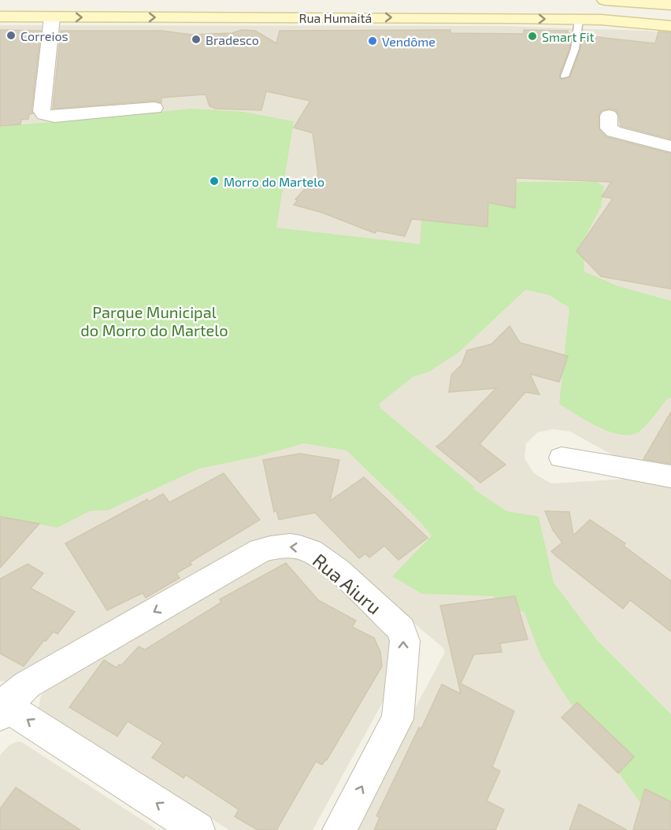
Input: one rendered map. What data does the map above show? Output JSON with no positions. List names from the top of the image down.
{
  "streets": {
    "main road": ["Rua Humaitá"],
    "street": ["Rua Aiuru"]
  },
  "one_way": ["Rua Humaitá"],
  "parks": ["Parque Municipal do Morro do Martelo"],
  "places": [
    "Correios",
    "Smart Fit",
    "Bradesco",
    "Vendôme",
    "Morro do Martelo"
  ]
}
